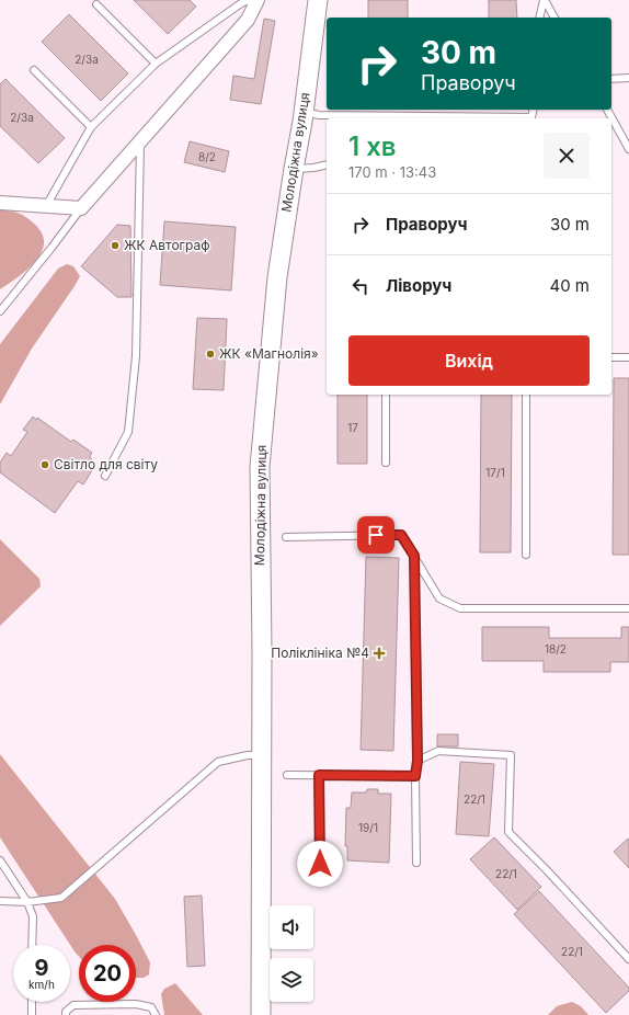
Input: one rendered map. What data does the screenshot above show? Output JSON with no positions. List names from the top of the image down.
{
  "streets": {
    "street": ["Молодіжна вулиця"]
  },
  "places": {
    "other": ["ЖК Автограф", "ЖК «Магнолія»", "Світло для світу"],
    "health": ["Поліклініка №4"]
  },
  "house_numbers": [
    "2/3а",
    "2/3а",
    "8/2",
    "17",
    "17/1",
    "18/2",
    "22/1",
    "19/1",
    "22/1",
    "22/1"
  ],
  "page": {
    "turn": ["30 m", "Праворуч"],
    "heading": ["1 хв", "170 m · 13:43"],
    "list": [
      {
        "name": "Праворуч",
        "value": "30 m"
      },
      {
        "name": "Ліворуч",
        "value": "40 m"
      }
    ],
    "buttons": "Вихід",
    "speed": "9 km/h",
    "limit": "20"
  }
}
